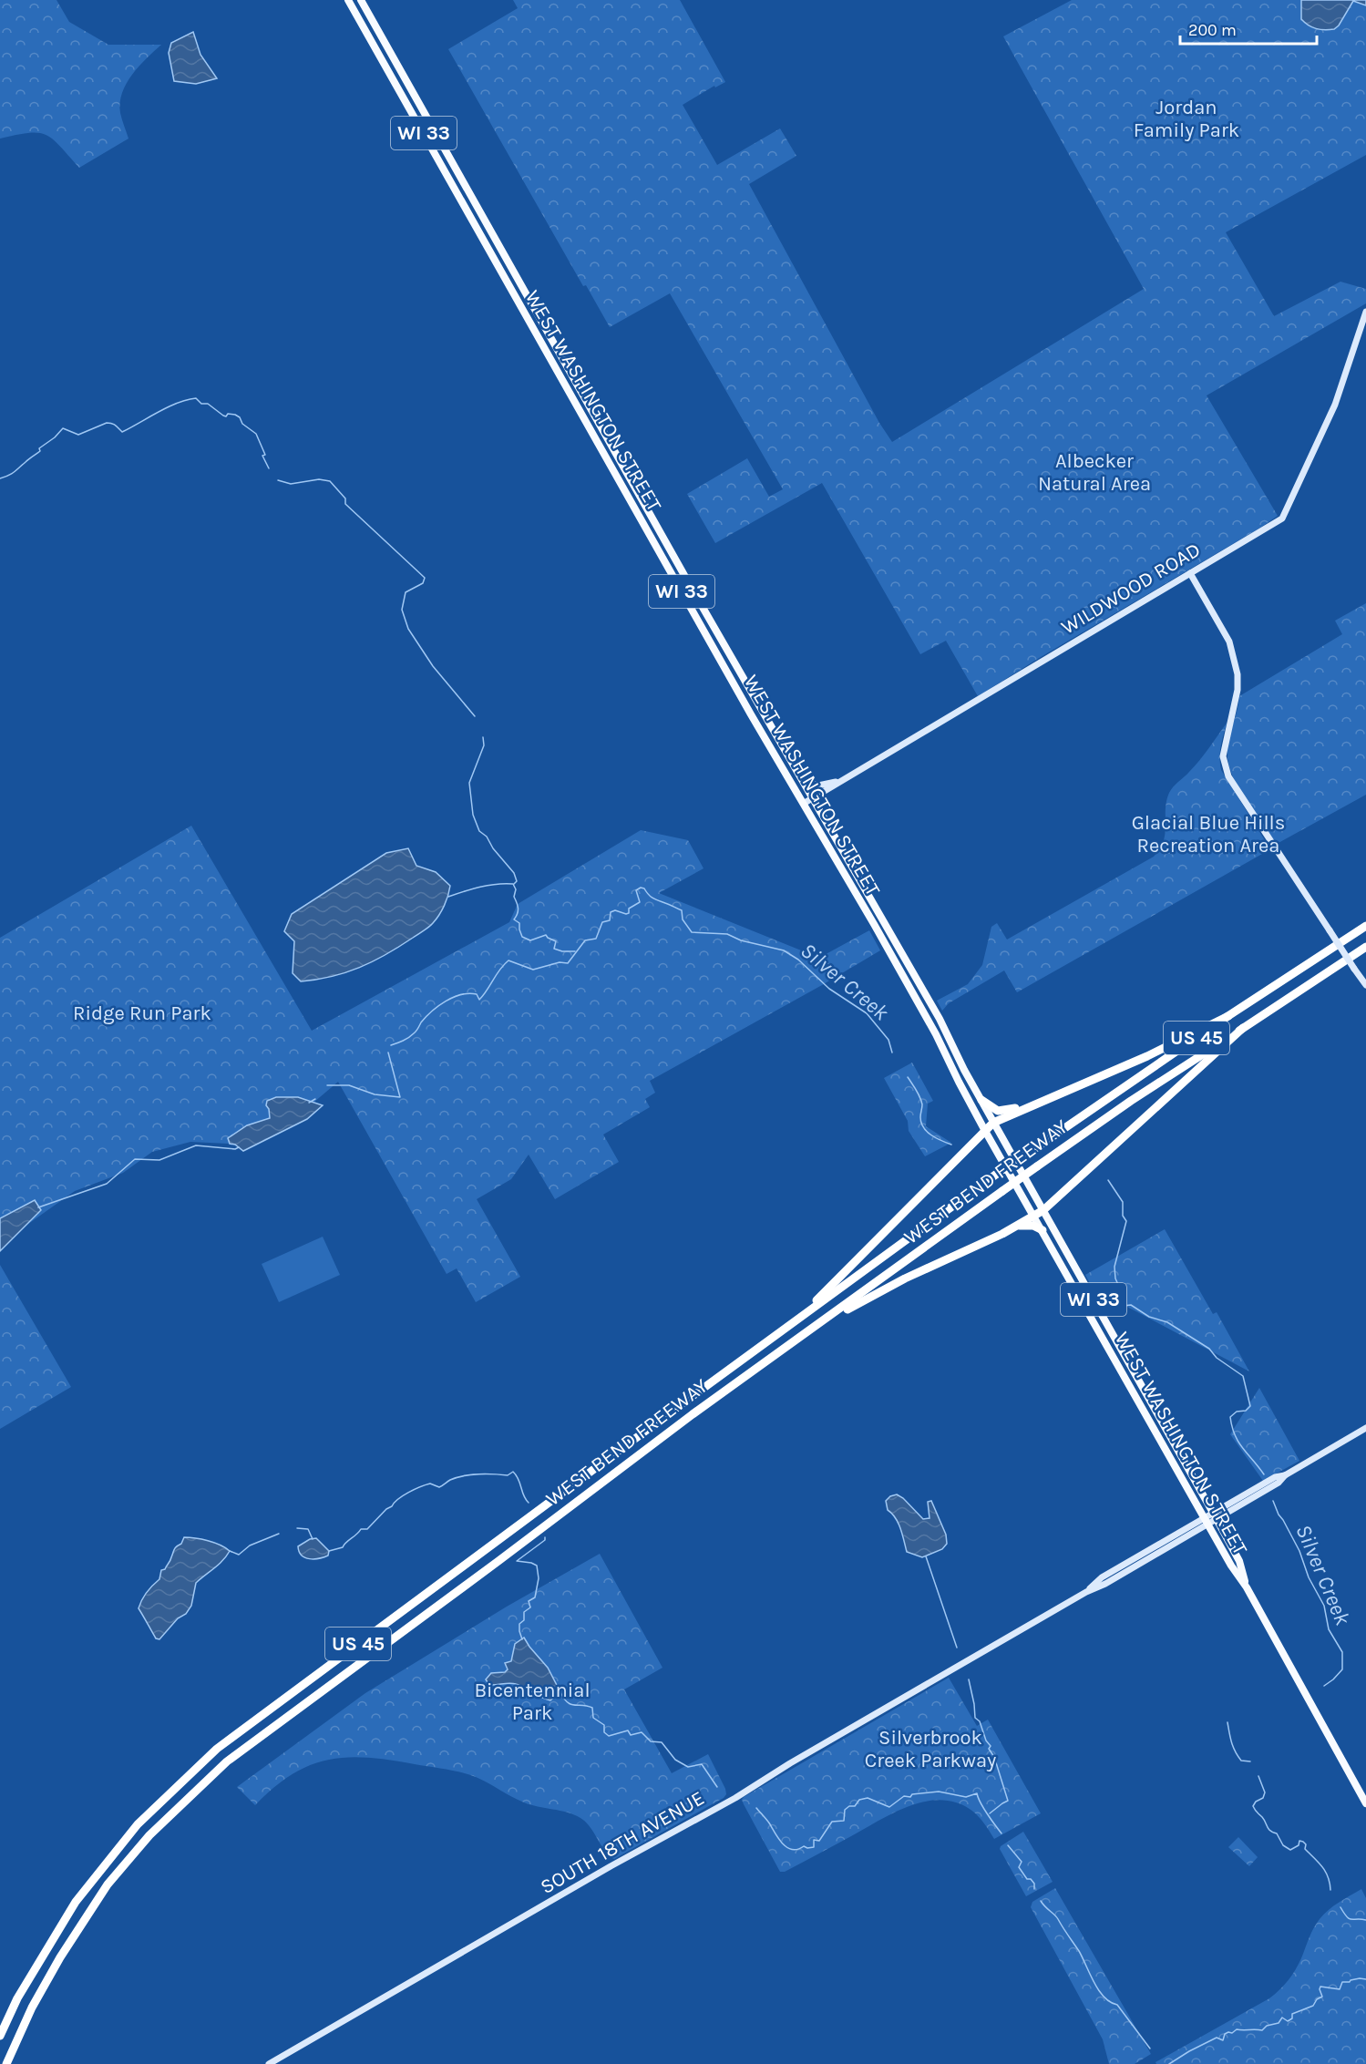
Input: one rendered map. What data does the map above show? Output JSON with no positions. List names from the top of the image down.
{
  "streets": {
    "highway": ["US 45", "WEST BEND FREEWAY"],
    "main road": ["WI 33", "WEST WASHINGTON STREET"],
    "street": ["WILDWOOD ROAD", "SOUTH 18TH AVENUE"]
  },
  "crossings": [
    ["WEST WASHINGTON STREET", "WILDWOOD ROAD"],
    ["WEST WASHINGTON STREET", "SOUTH 18TH AVENUE"]
  ],
  "water": ["Silver Creek"],
  "parks": [
    "Jordan Family Park",
    "Albecker Natural Area",
    "Glacial Blue Hills Recreation Area",
    "Ridge Run Park",
    "Bicentennial Park",
    "Silverbrook Creek Parkway"
  ],
  "scale_bar": "200 m"
}
